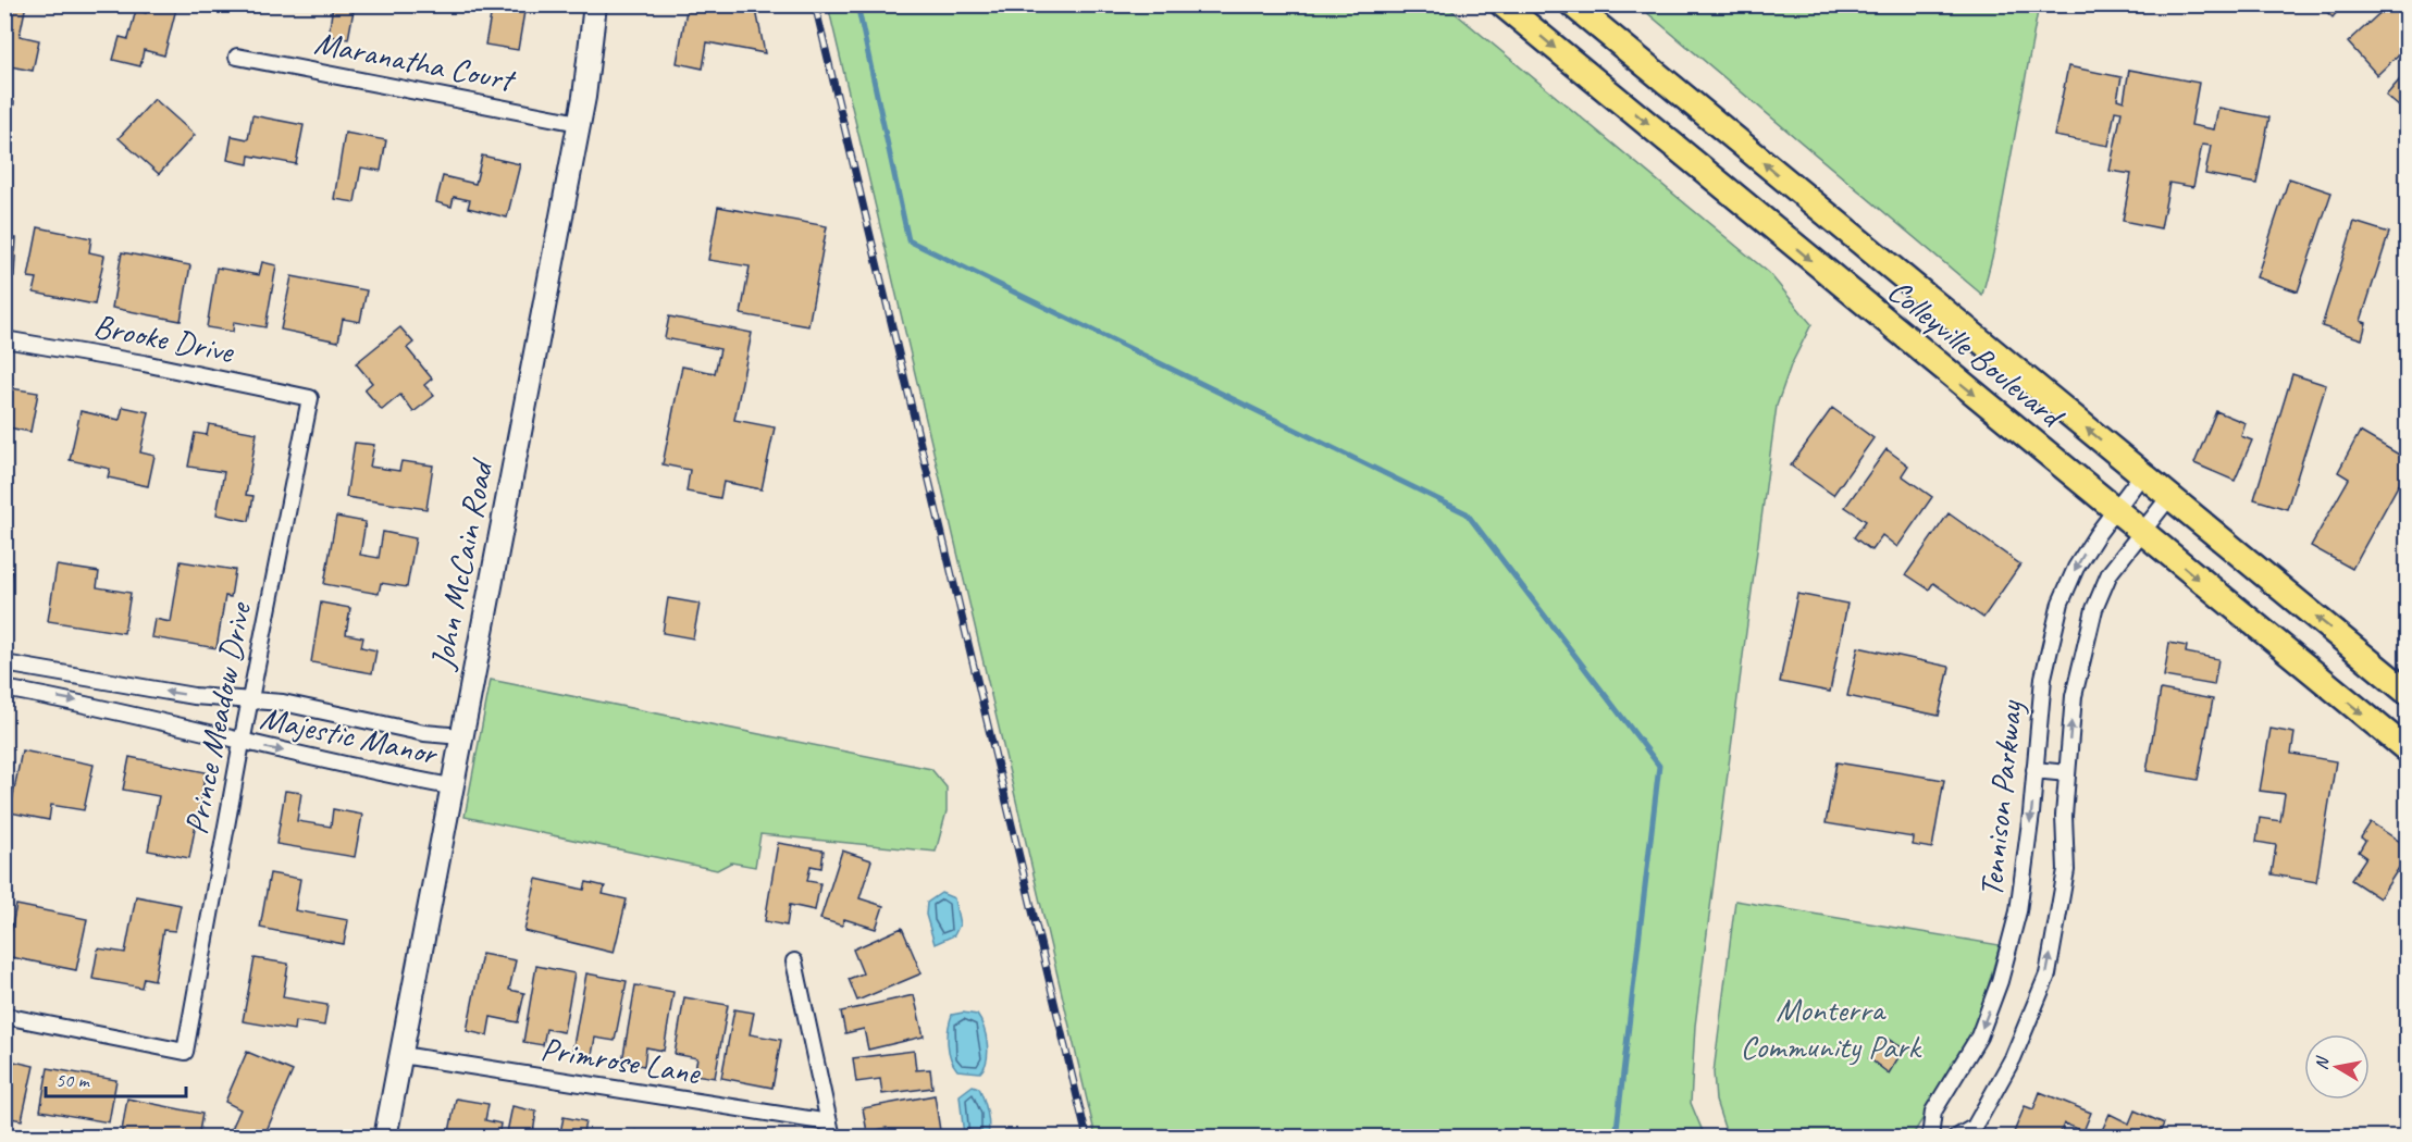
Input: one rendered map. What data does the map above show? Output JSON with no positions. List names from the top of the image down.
{
  "streets": {
    "main road": ["Colleyville Boulevard", "John McCain Road"],
    "street": [
      "Maranatha Court",
      "Brooke Drive",
      "Prince Meadow Drive",
      "Majestic Manor",
      "Tennison Parkway",
      "Primrose Lane"
    ]
  },
  "crossings": [
    ["Maranatha Court", "John McCain Road"],
    ["Brooke Drive", "Prince Meadow Drive"],
    ["Colleyville Boulevard", "Tennison Parkway"],
    ["John McCain Road", "Majestic Manor"],
    ["John McCain Road", "Primrose Lane"],
    ["Prince Meadow Drive", "Majestic Manor"]
  ],
  "parks": ["Monterra Community Park"],
  "scale_bar": "50 m",
  "north": "left"
}
